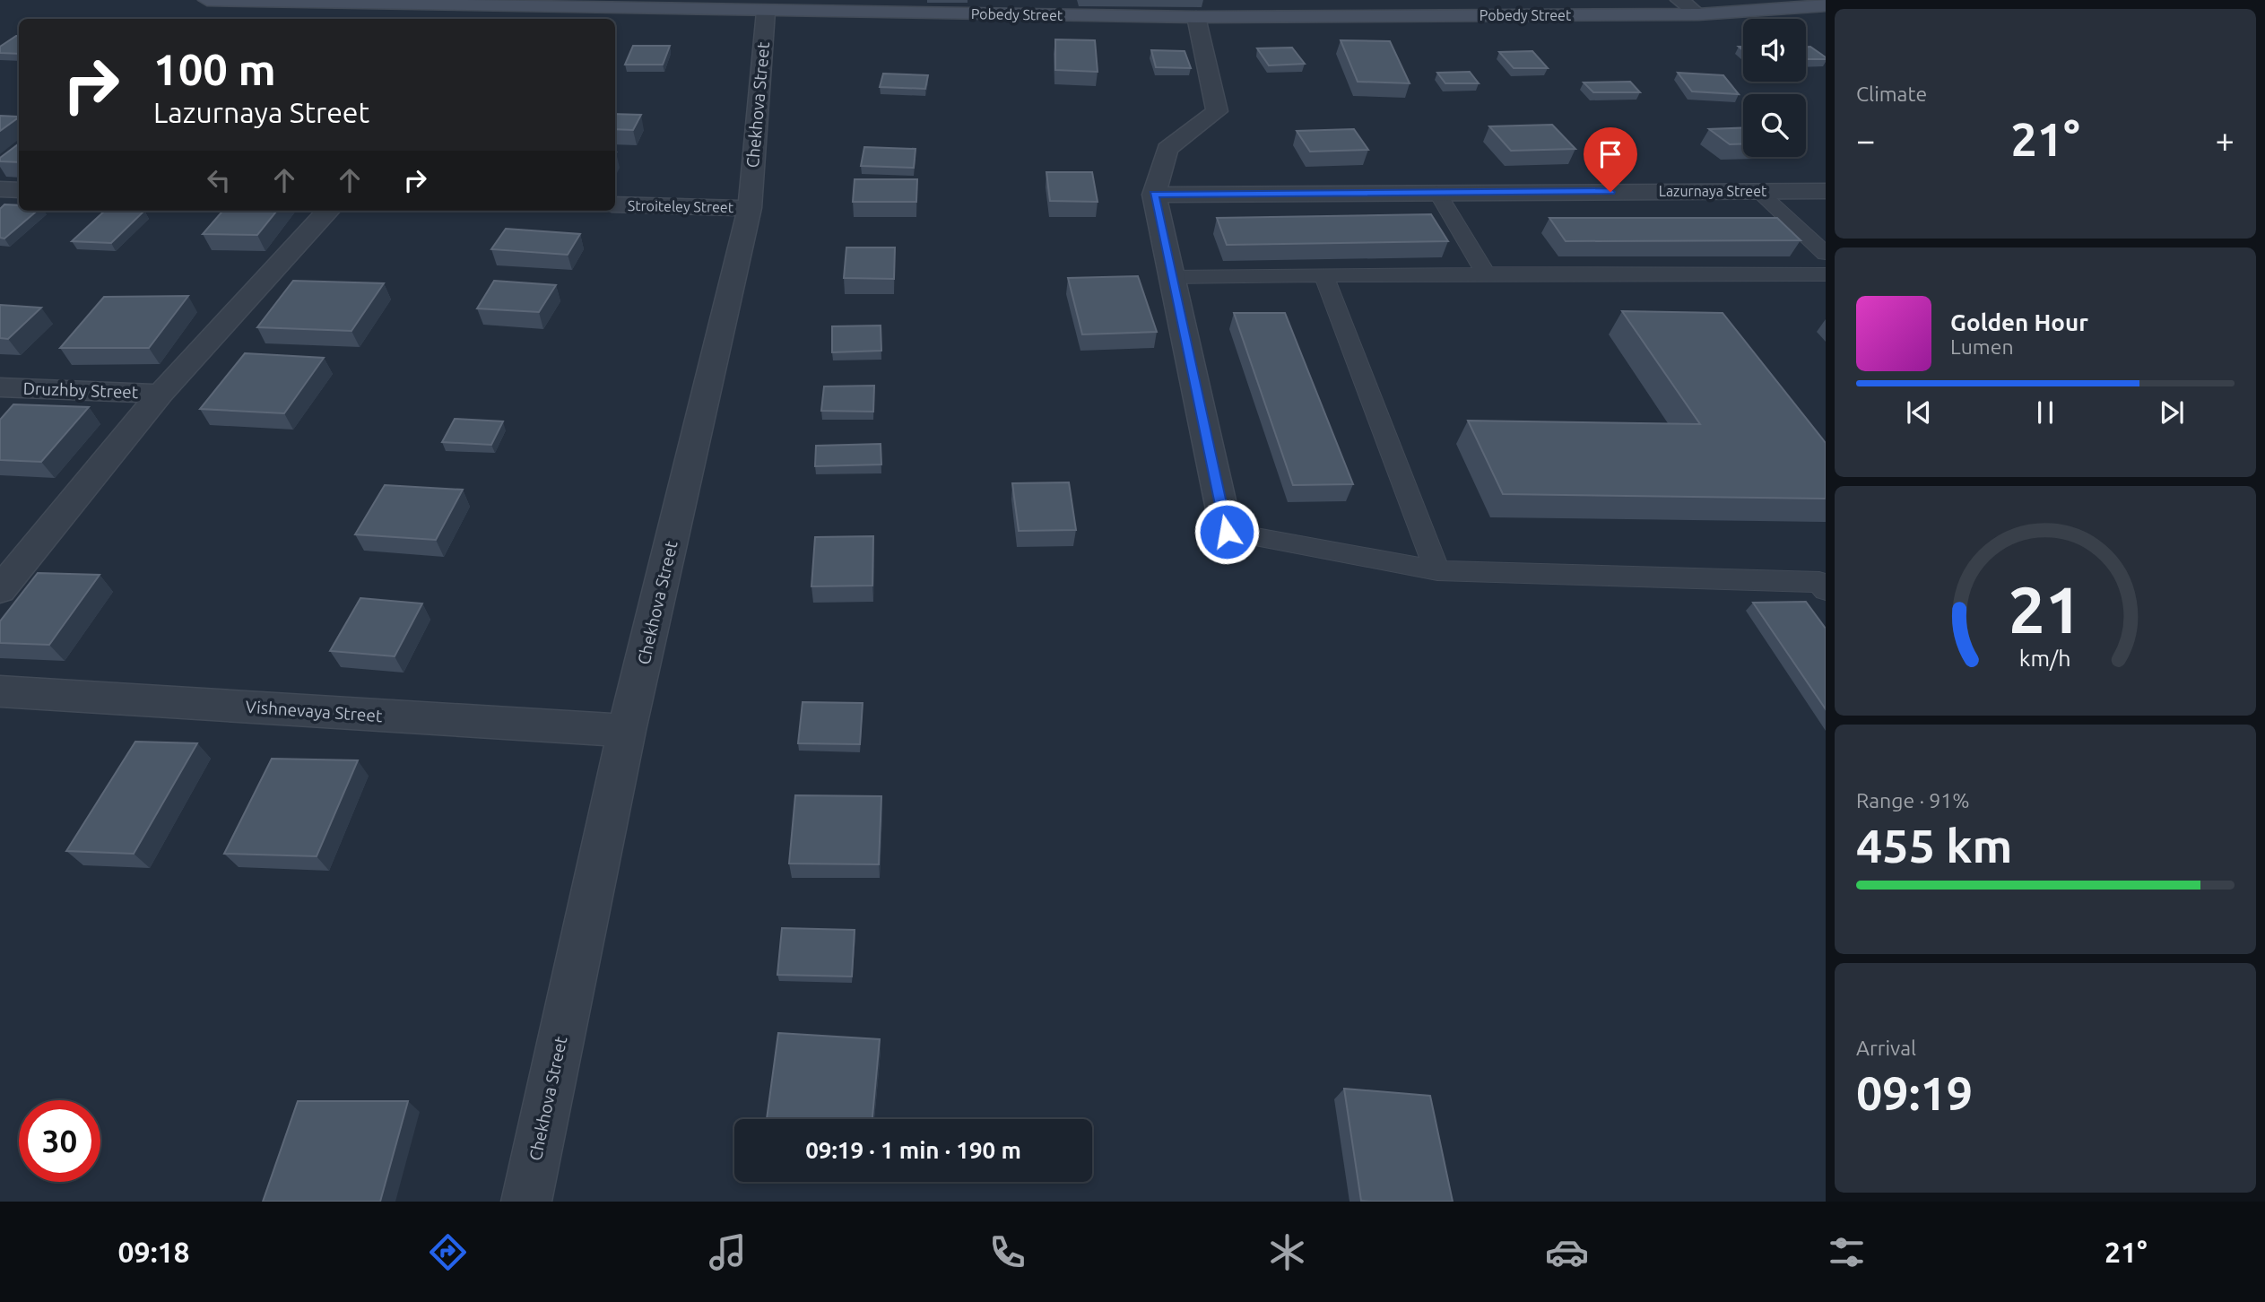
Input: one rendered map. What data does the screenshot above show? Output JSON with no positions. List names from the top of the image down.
{
  "streets": {
    "street": [
      "Pobedy Street",
      "Chekhova Street",
      "Lazurnaya Street",
      "Stroiteley Street",
      "Druzhby Street",
      "Vishnevaya Street"
    ]
  },
  "crossings": [
    ["Pobedy Street", "Chekhova Street"],
    ["Chekhova Street", "Stroiteley Street"],
    ["Chekhova Street", "Vishnevaya Street"]
  ],
  "page": {
    "tile": [
      "Climate",
      ["Range · 91%", "455 km"],
      ["Arrival", "09:19"]
    ],
    "turn": ["100 m", "Lazurnaya Street"],
    "heat": ["−", "21°", "+"],
    "song": ["Golden Hour", "Lumen"],
    "limit": "30",
    "trip": "09:19 · 1 min · 190 m",
    "tabs": ["09:18", "21°"],
    "gauge": ["21", "km/h"]
  }
}
